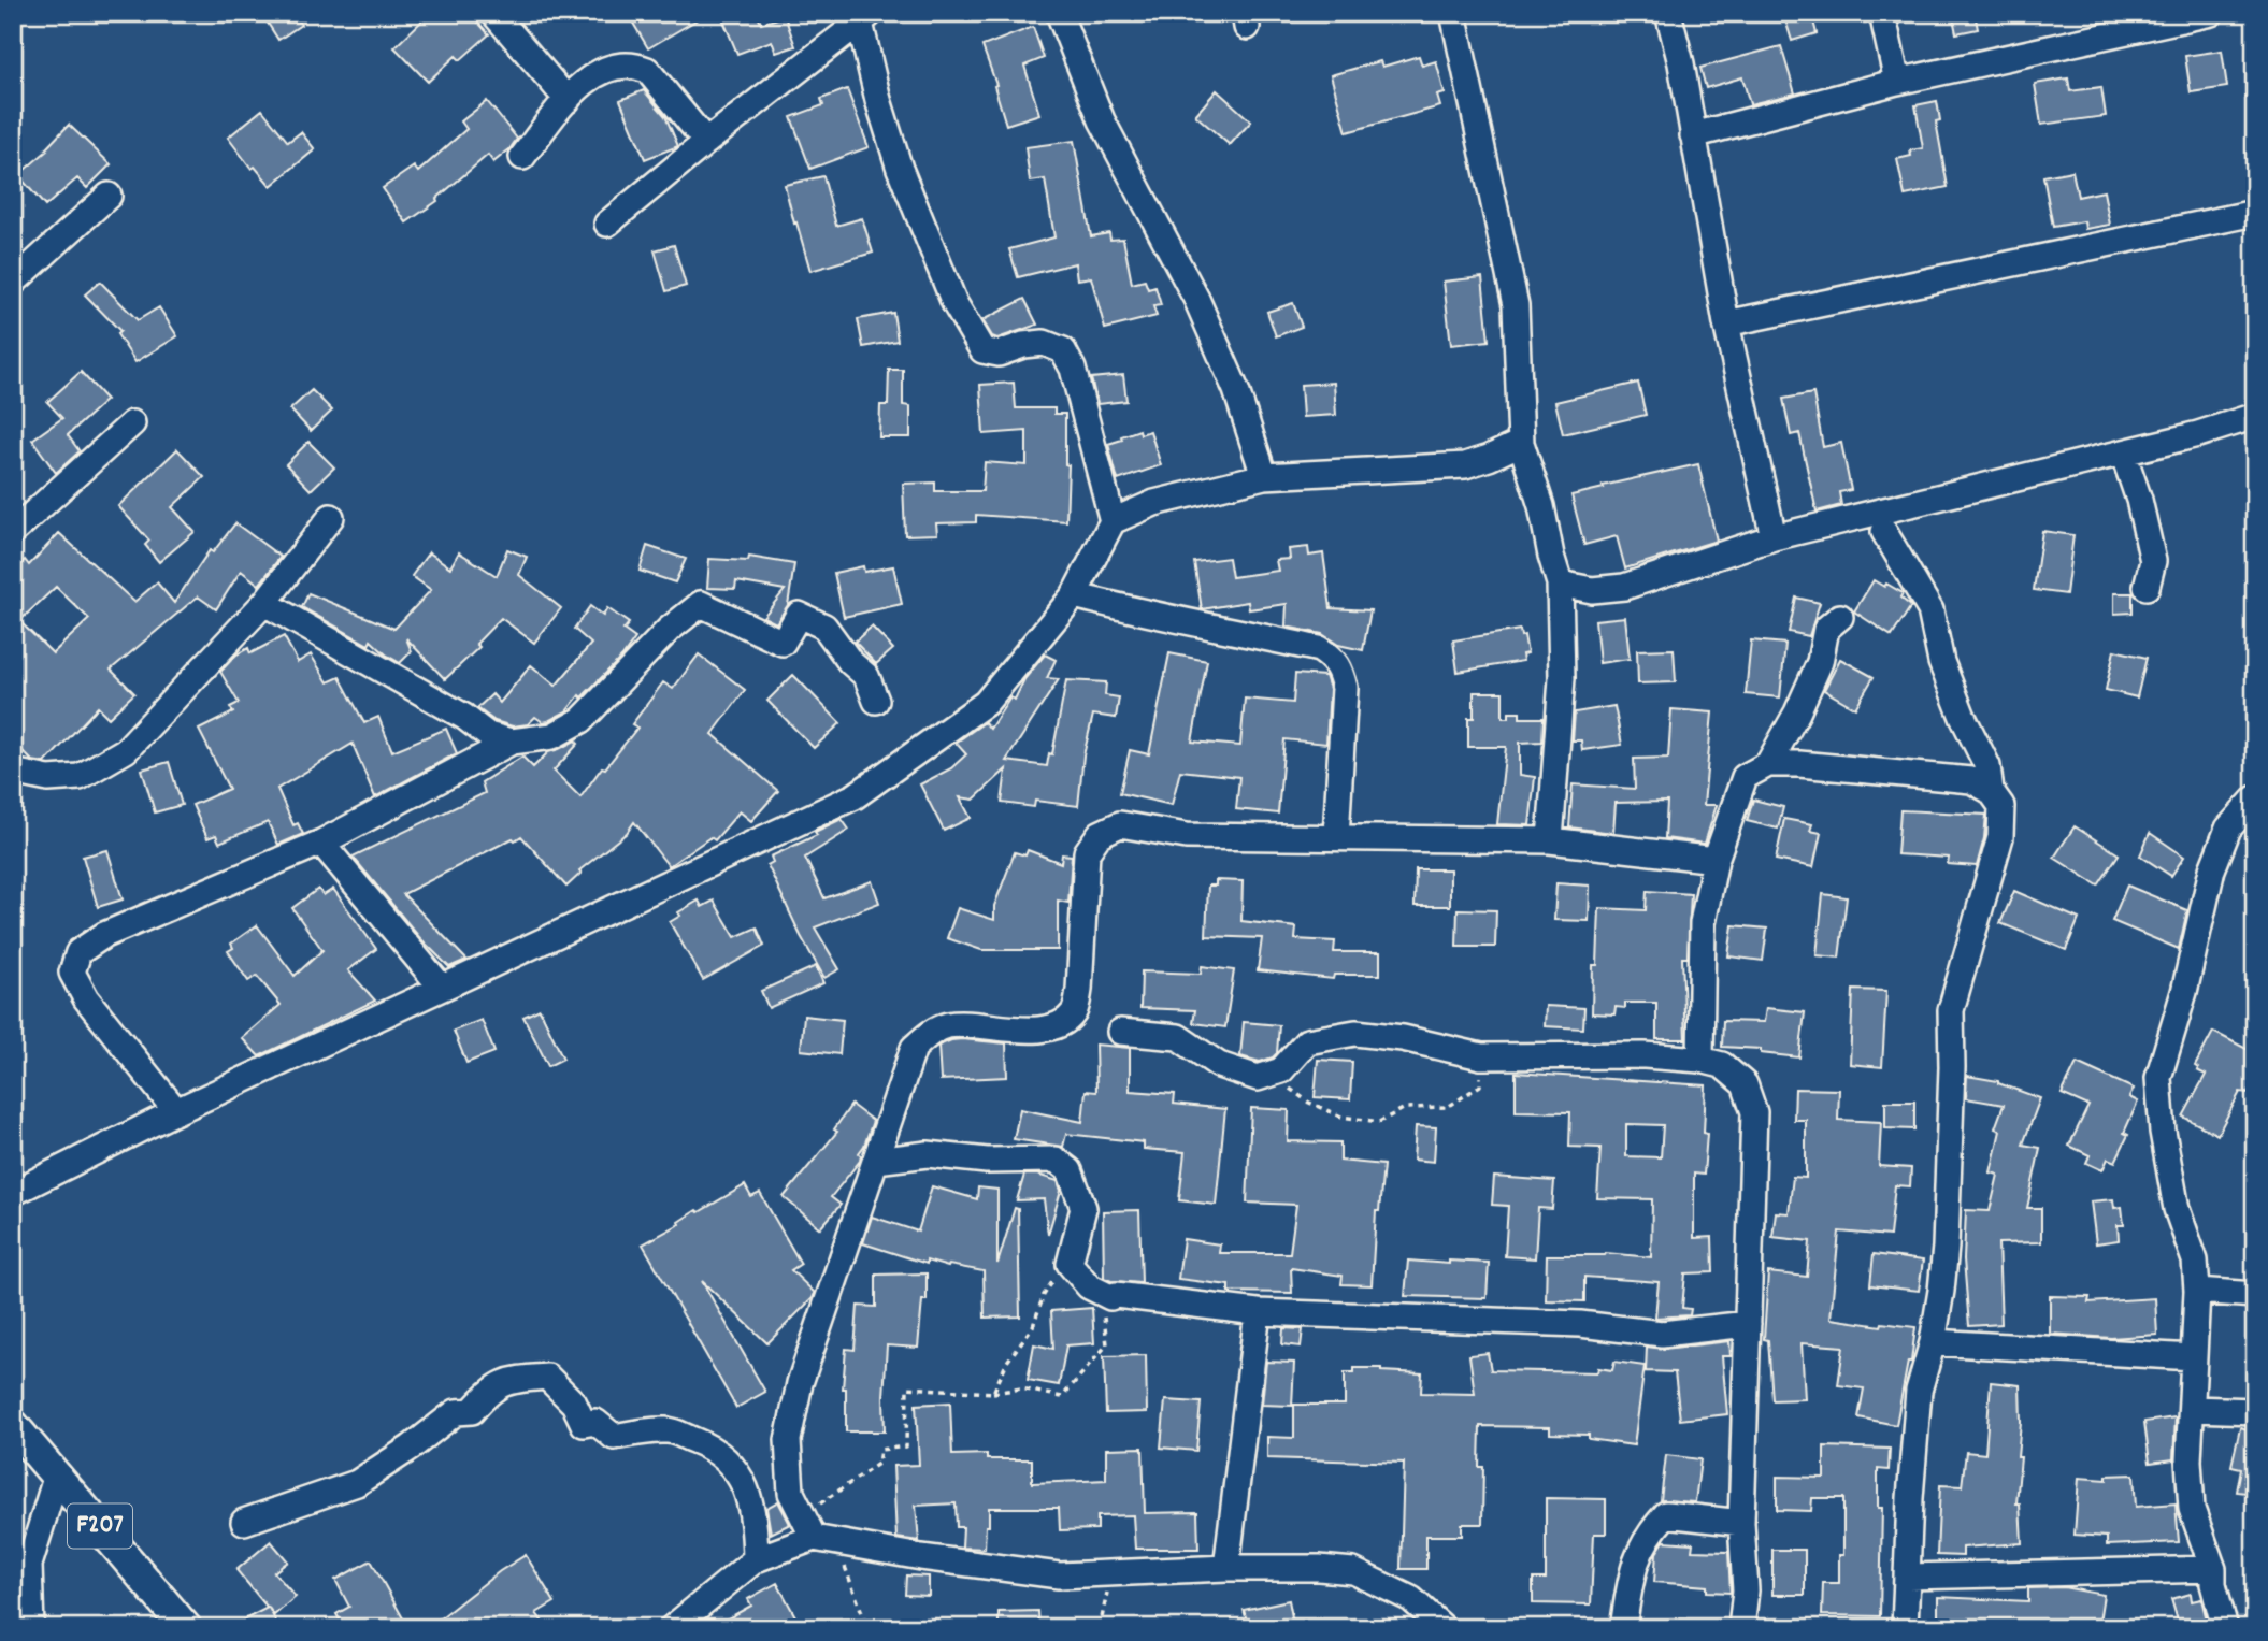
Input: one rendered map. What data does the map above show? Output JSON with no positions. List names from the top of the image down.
{
  "streets": {
    "main road": ["F207"]
  }
}
